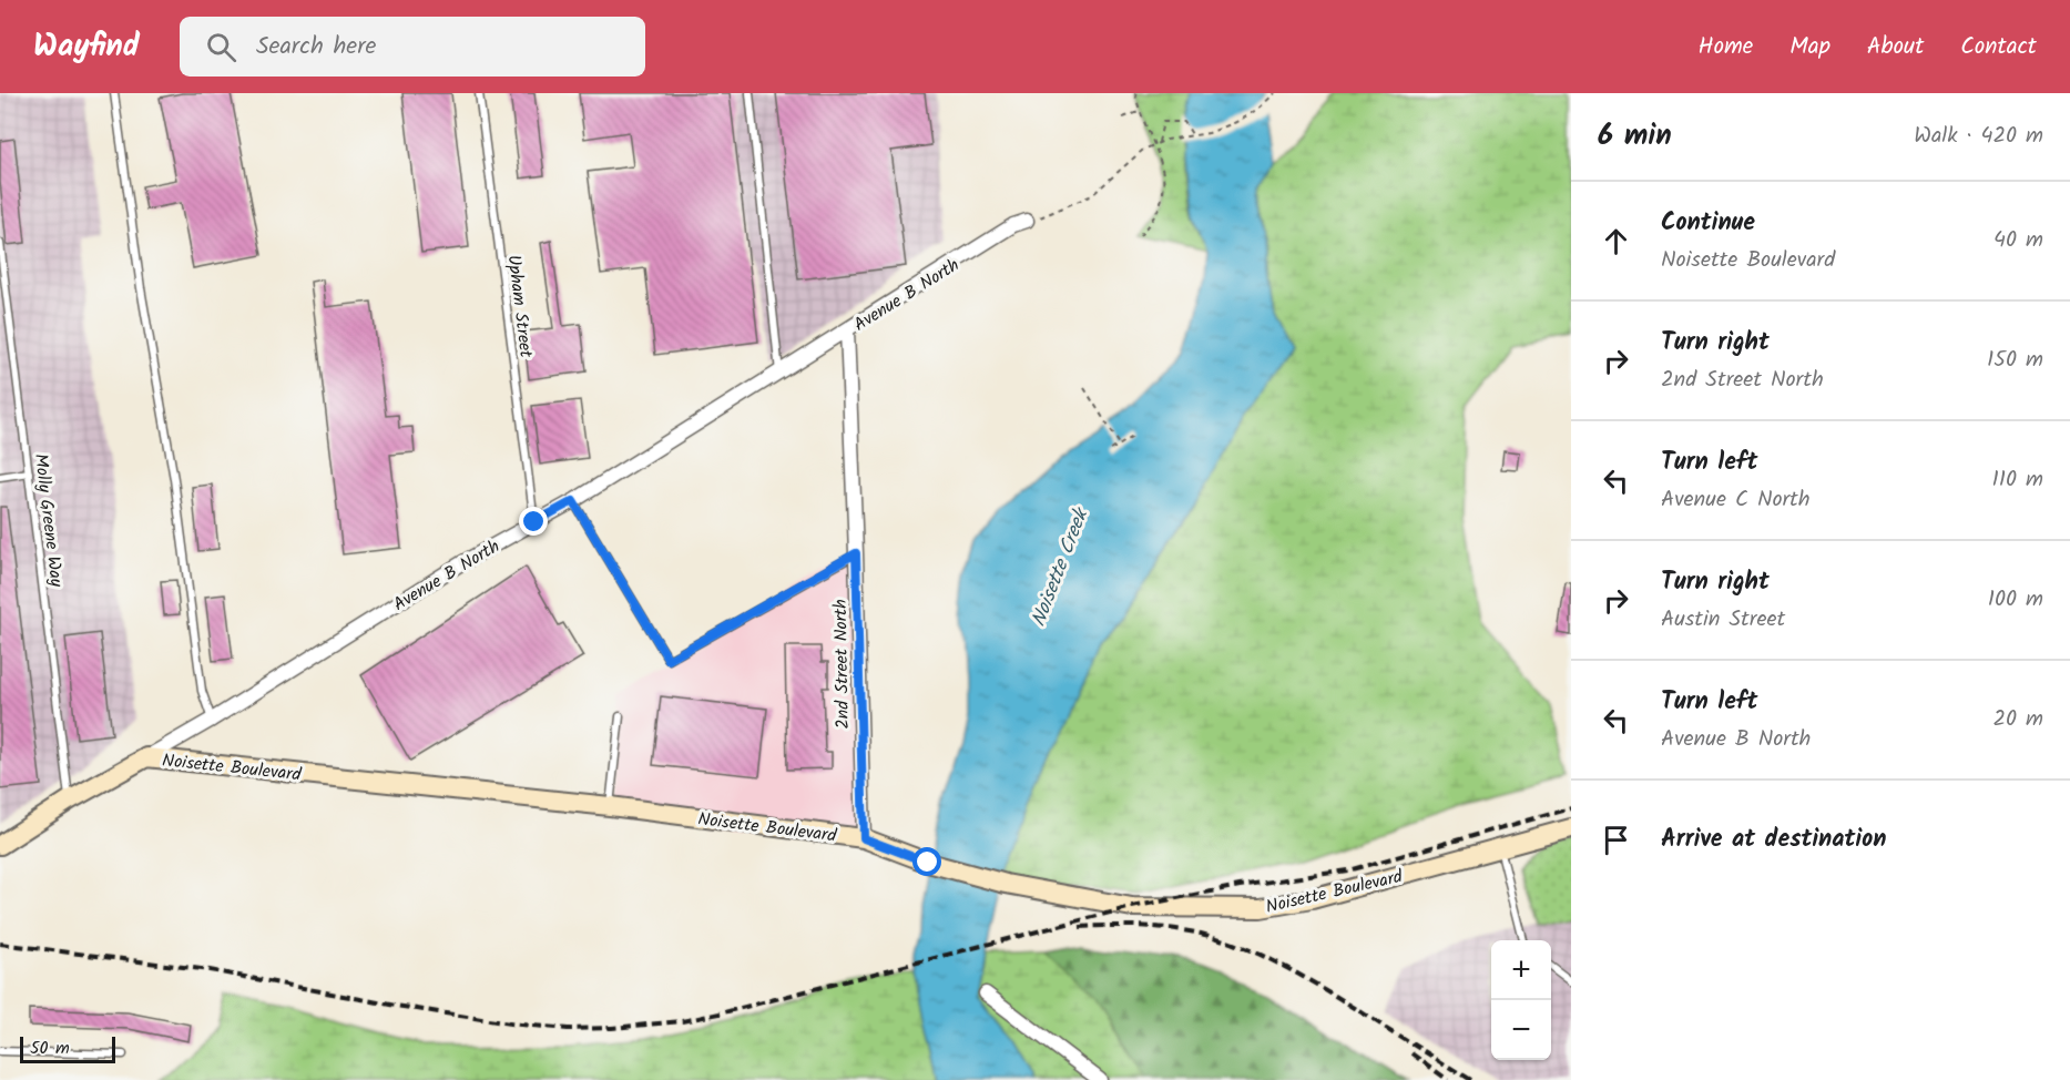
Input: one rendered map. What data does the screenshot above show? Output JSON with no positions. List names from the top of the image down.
{
  "streets": {
    "street": ["Avenue B North", "2nd Street North", "Noisette Boulevard"],
    "lane": ["Upham Street", "Molly Greene Way"]
  },
  "crossings": [
    ["Avenue B North", "Upham Street"],
    ["Avenue B North", "Molly Greene Way"],
    ["Avenue B North", "2nd Street North"],
    ["Avenue B North", "Noisette Boulevard"],
    ["2nd Street North", "Noisette Boulevard"]
  ],
  "water": ["Noisette Creek"],
  "scale_bar": "50 m",
  "page": {
    "header": "Wayfind",
    "search": "Search here",
    "nav": [
      "Home",
      "Map",
      "About",
      "Contact"
    ],
    "heading": ["6 min", "Walk · 420 m"],
    "list": [
      ["Continue", "Noisette Boulevard", "40 m"],
      ["Turn right", "2nd Street North", "150 m"],
      ["Turn left", "Avenue C North", "110 m"],
      ["Turn right", "Austin Street", "100 m"],
      ["Turn left", "Avenue B North", "20 m"],
      "Arrive at destination"
    ],
    "map_buttons": ["+", "−"],
    "scale": "50 m"
  }
}
